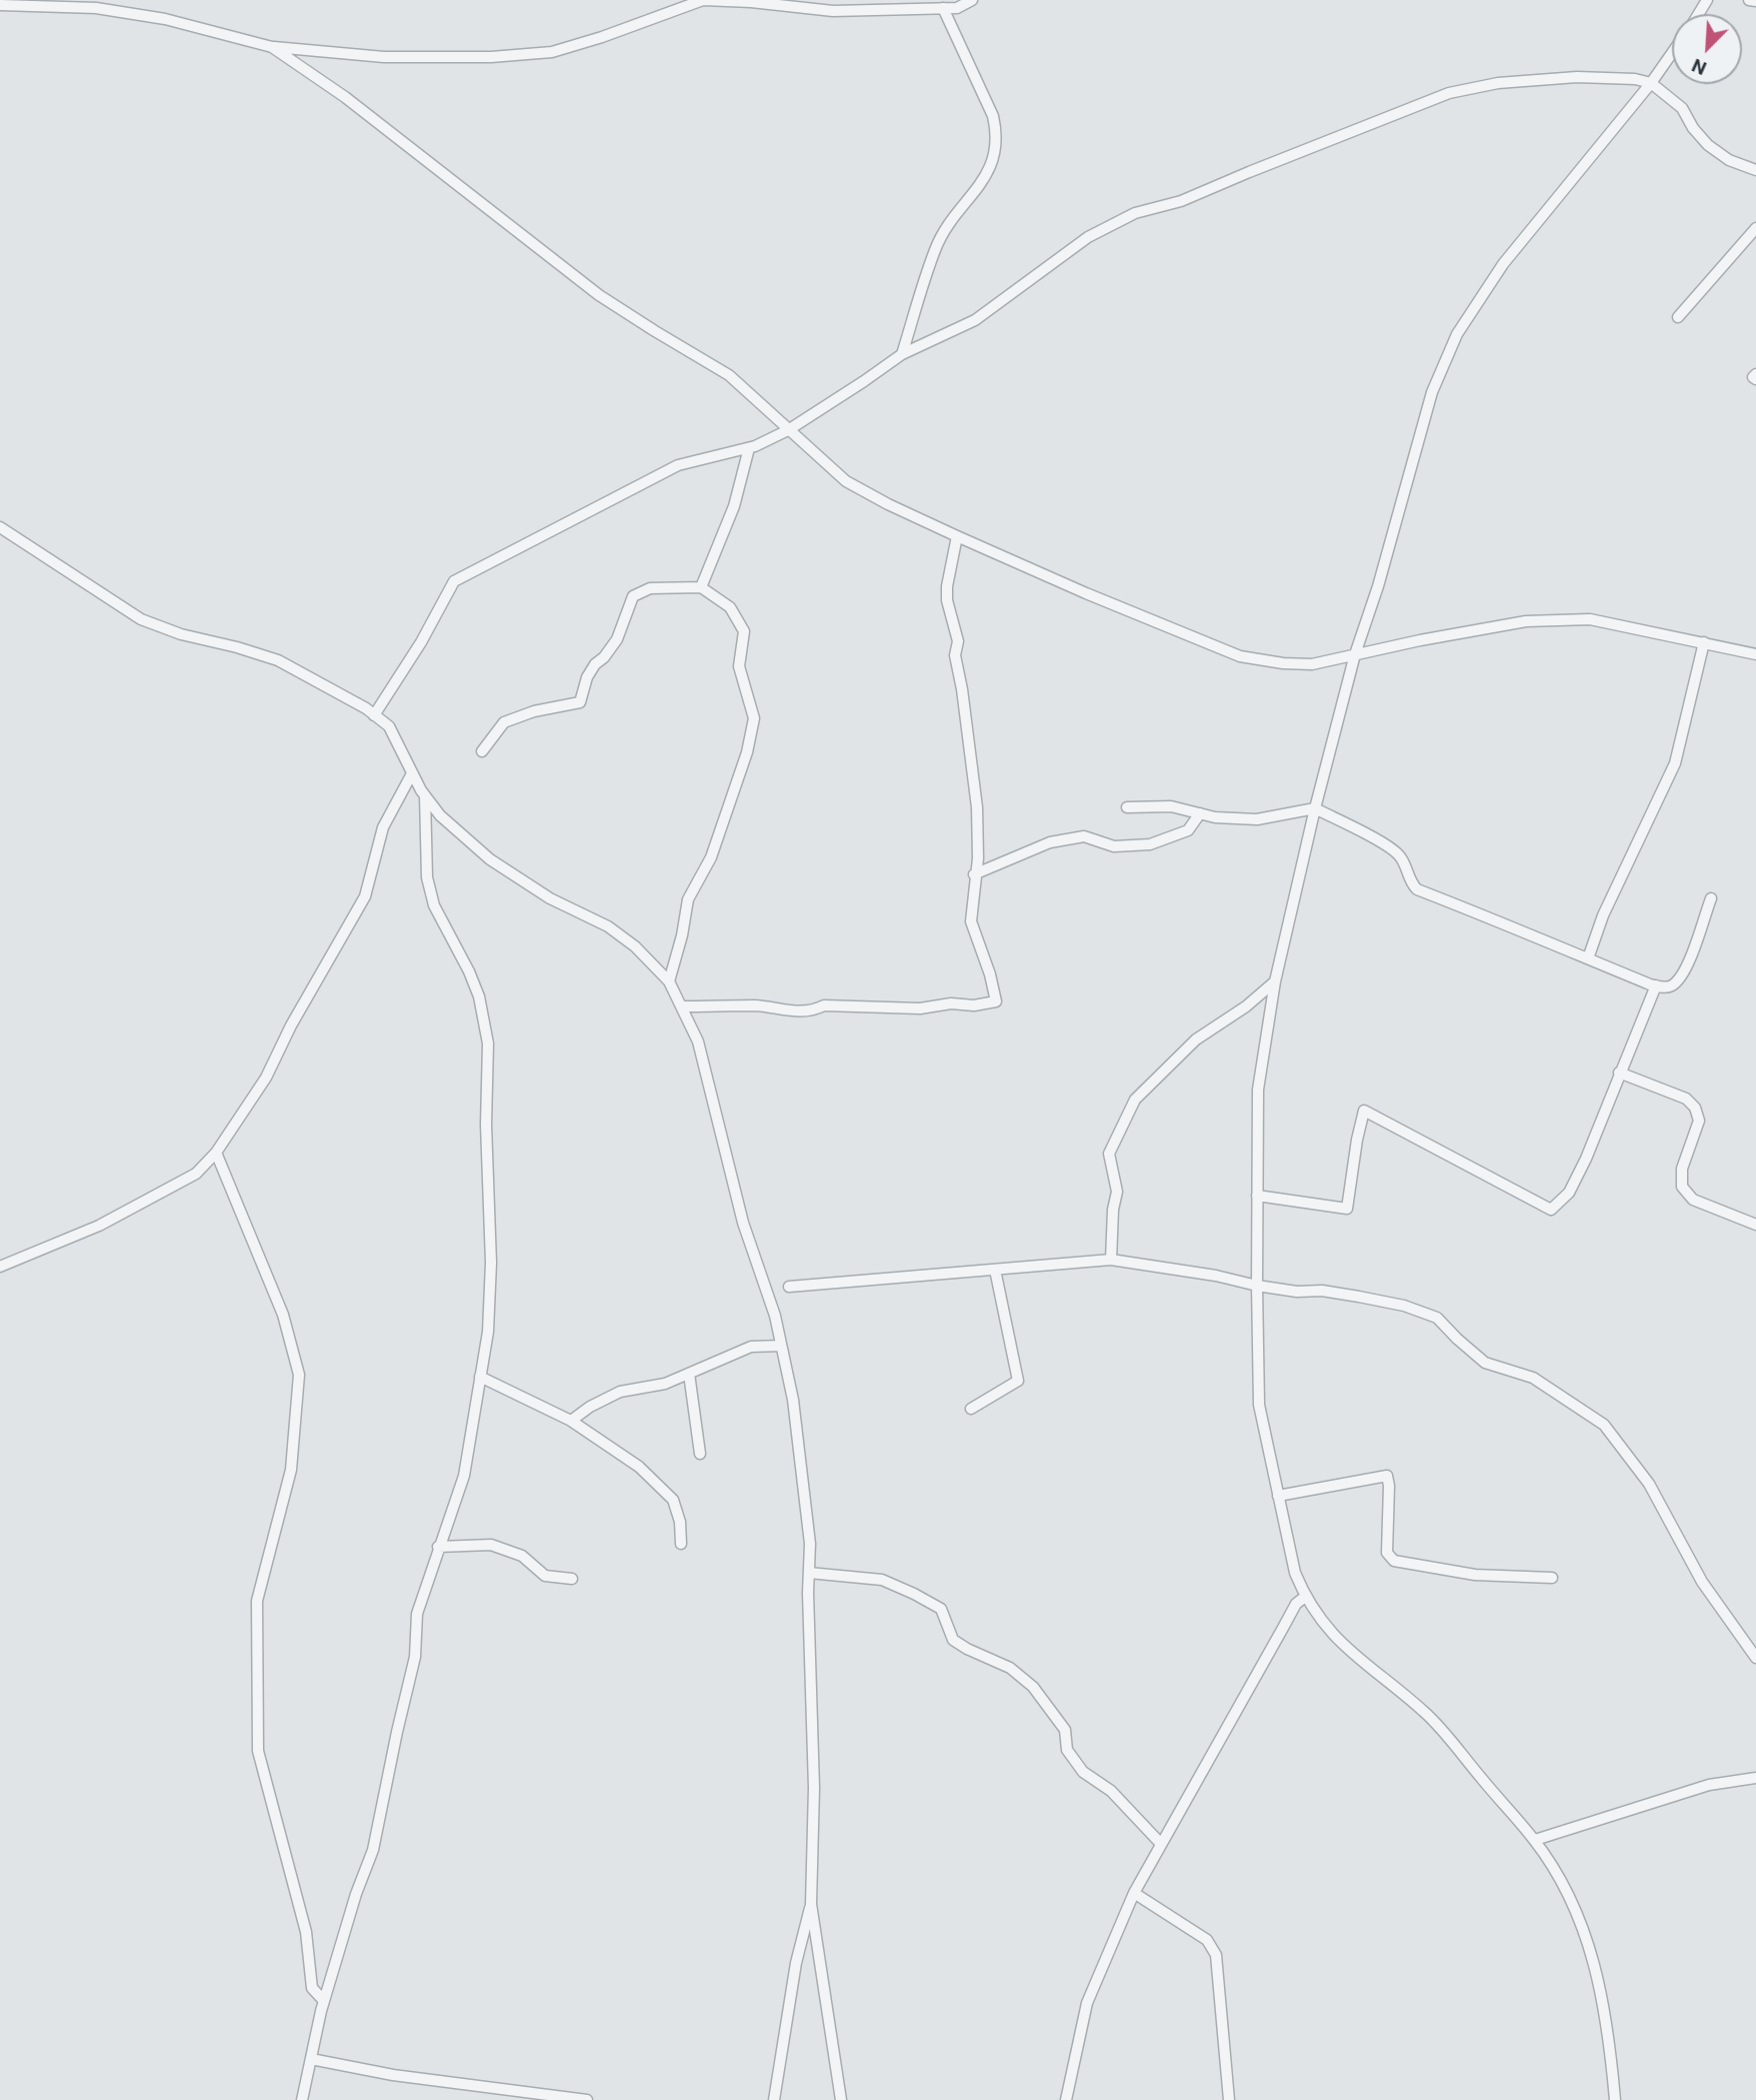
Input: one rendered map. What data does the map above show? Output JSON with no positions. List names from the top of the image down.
{
  "north": "bottom left"
}
